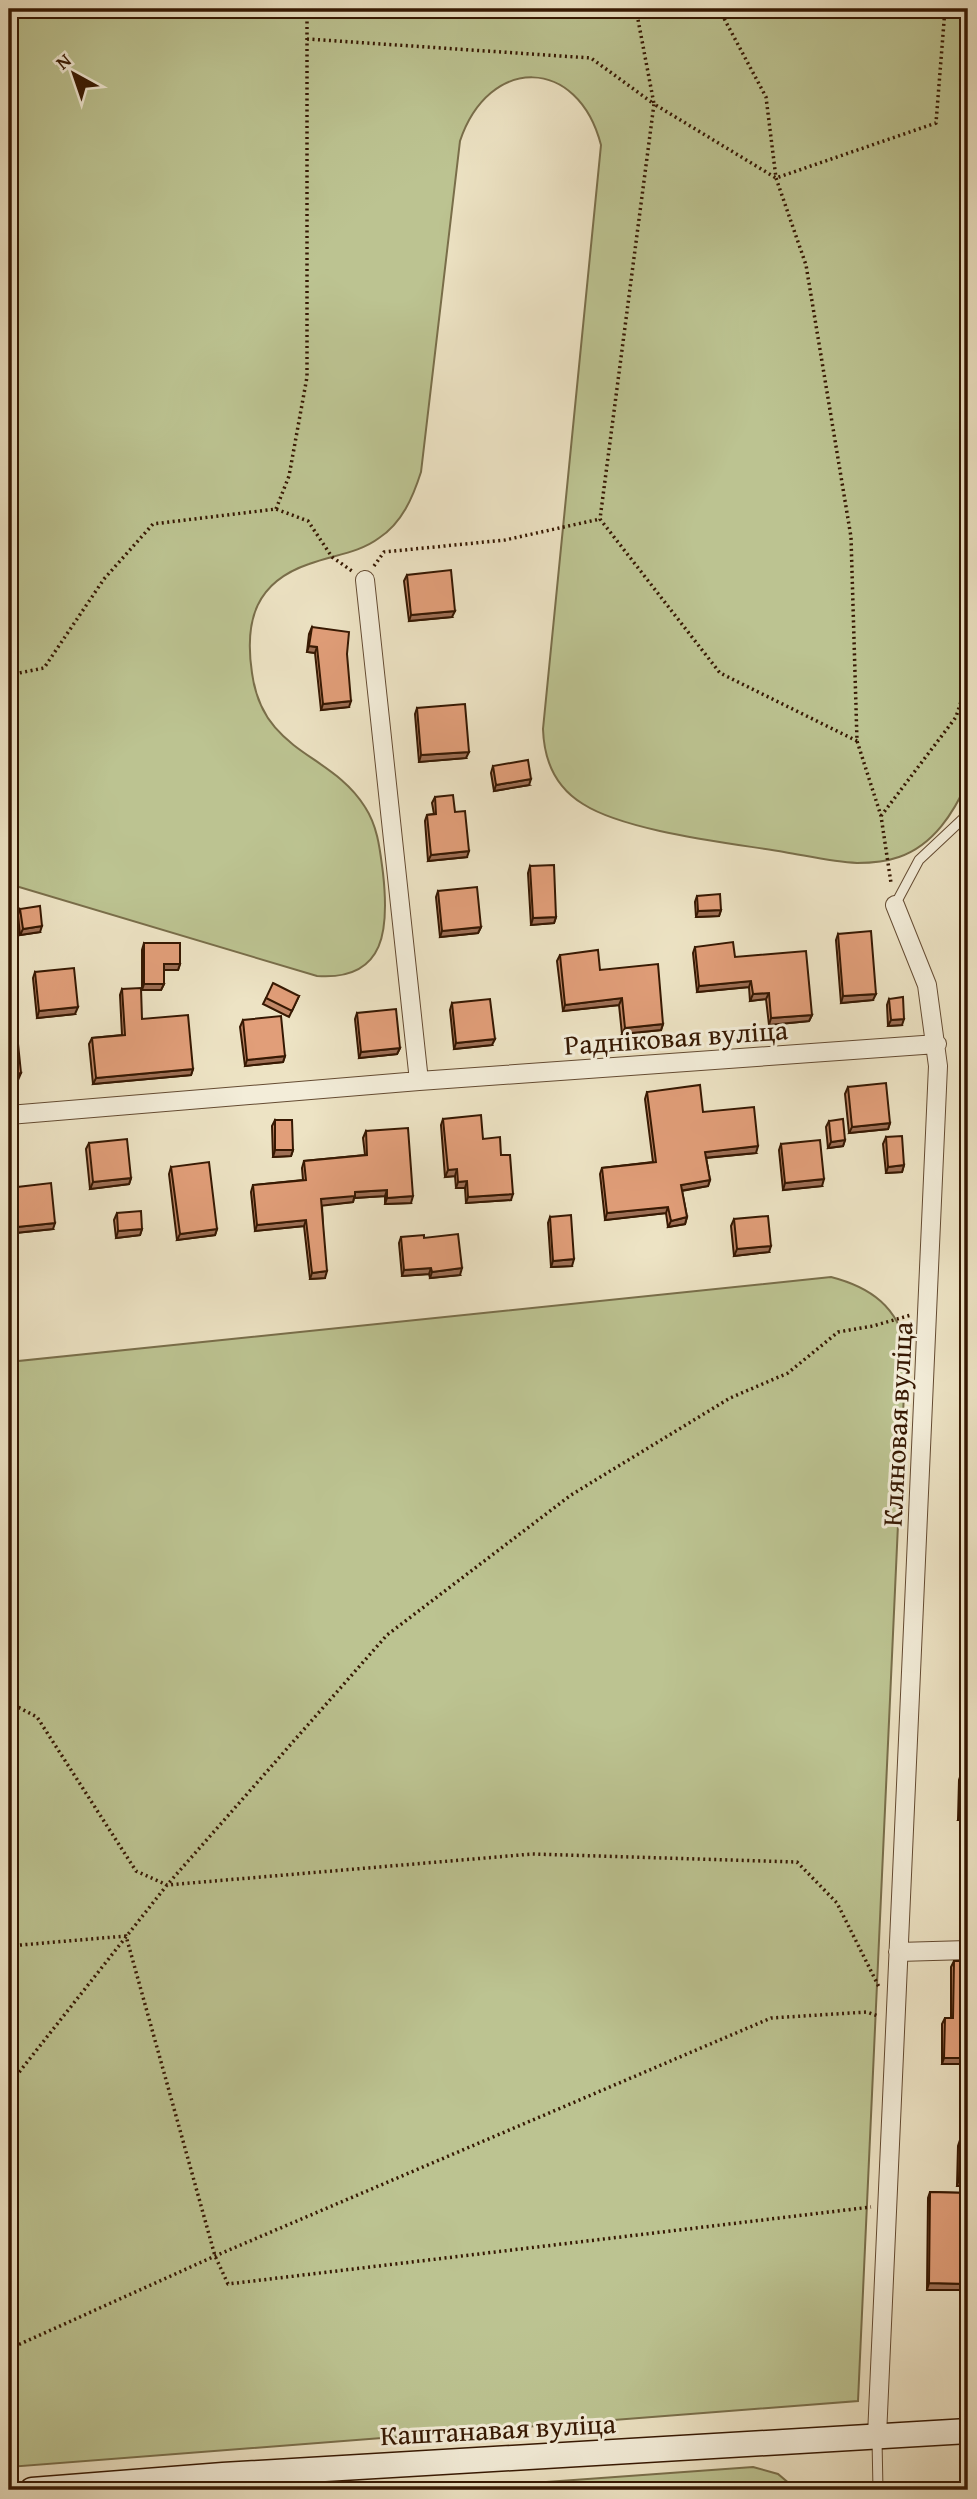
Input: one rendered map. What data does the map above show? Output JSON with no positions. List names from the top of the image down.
{
  "streets": {
    "main road": ["Каштанавая вуліца"],
    "street": ["Радніковая вуліца", "Кляновая вуліца"]
  },
  "crossings": [
    ["Радніковая вуліца", "Кляновая вуліца"],
    ["Кляновая вуліца", "Каштанавая вуліца"]
  ],
  "north": "top left"
}
